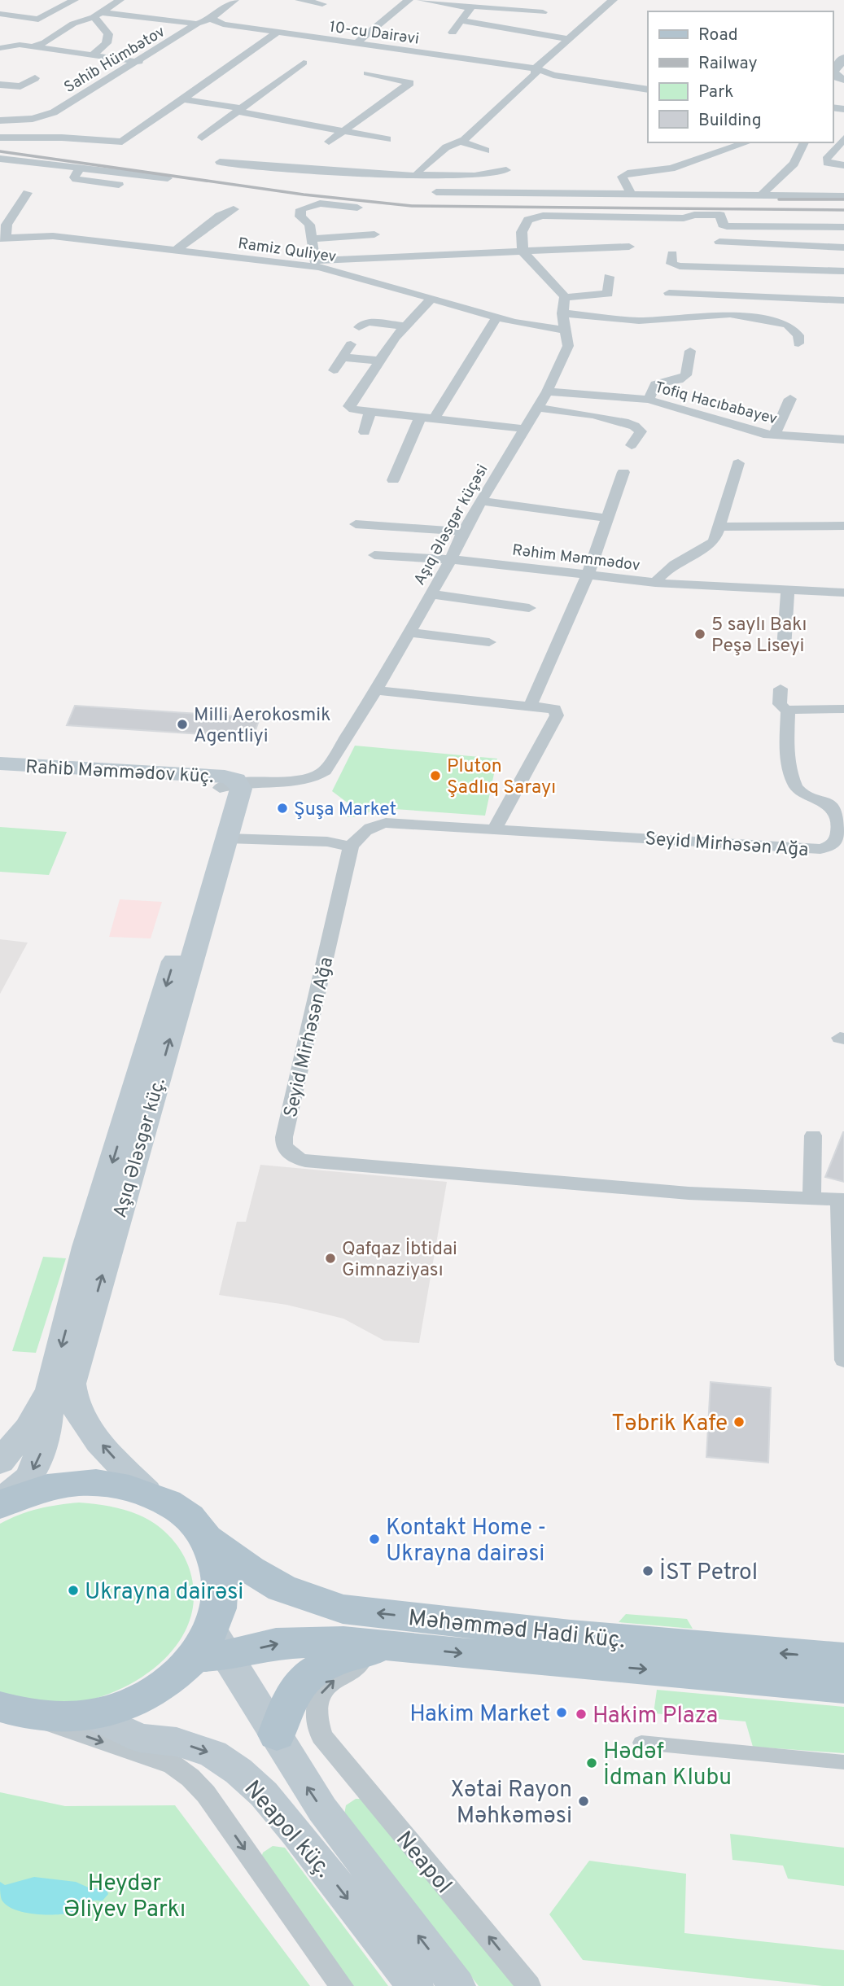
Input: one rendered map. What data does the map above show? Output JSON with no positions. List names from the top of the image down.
{
  "streets": {
    "main road": [
      "Rahib Məmmədov küç.",
      "Aşıq Ələsgər küç.",
      "Məhəmməd Hadi küç.",
      "Neapol küç."
    ],
    "street": [
      "10-cu Dairəvi",
      "Sahib Hümbətov",
      "Ramiz Quliyev",
      "Tofiq Hacıbabayev",
      "Aşıq Ələsgər küçəsi",
      "Rəhim Məmmədov",
      "Seyid Mirhəsən Ağa",
      "Neapol"
    ]
  },
  "crossings": [
    ["10-cu Dairəvi", "Sahib Hümbətov"],
    ["Ramiz Quliyev", "Aşıq Ələsgər küçəsi"],
    ["Tofiq Hacıbabayev", "Aşıq Ələsgər küçəsi"],
    ["Aşıq Ələsgər küçəsi", "Rəhim Məmmədov"],
    ["Aşıq Ələsgər küçəsi", "Rahib Məmmədov küç."],
    ["Aşıq Ələsgər küçəsi", "Aşıq Ələsgər küç."],
    ["Rahib Məmmədov küç.", "Aşıq Ələsgər küç."],
    ["Məhəmməd Hadi küç.", "Neapol küç."],
    ["Məhəmməd Hadi küç.", "Neapol"]
  ],
  "one_way": ["Neapol"],
  "parks": ["Heydər Əliyev Parkı"],
  "places": [
    "5 saylı Bakı Peşə Liseyi",
    "Milli Aerokosmik Agentliyi",
    "Pluton Şadlıq Sarayı",
    "Şuşa Market",
    "Qafqaz İbtidai Gimnaziyası",
    "Təbrik Kafe",
    "Kontakt Home - Ukrayna dairəsi",
    "İST Petrol",
    "Ukrayna dairəsi",
    "Hakim Market",
    "Hakim Plaza",
    "Hədəf İdman Klubu",
    "Xətai Rayon Məhkəməsi"
  ],
  "legend": [
    "Road",
    "Railway",
    "Park",
    "Building"
  ]
}
